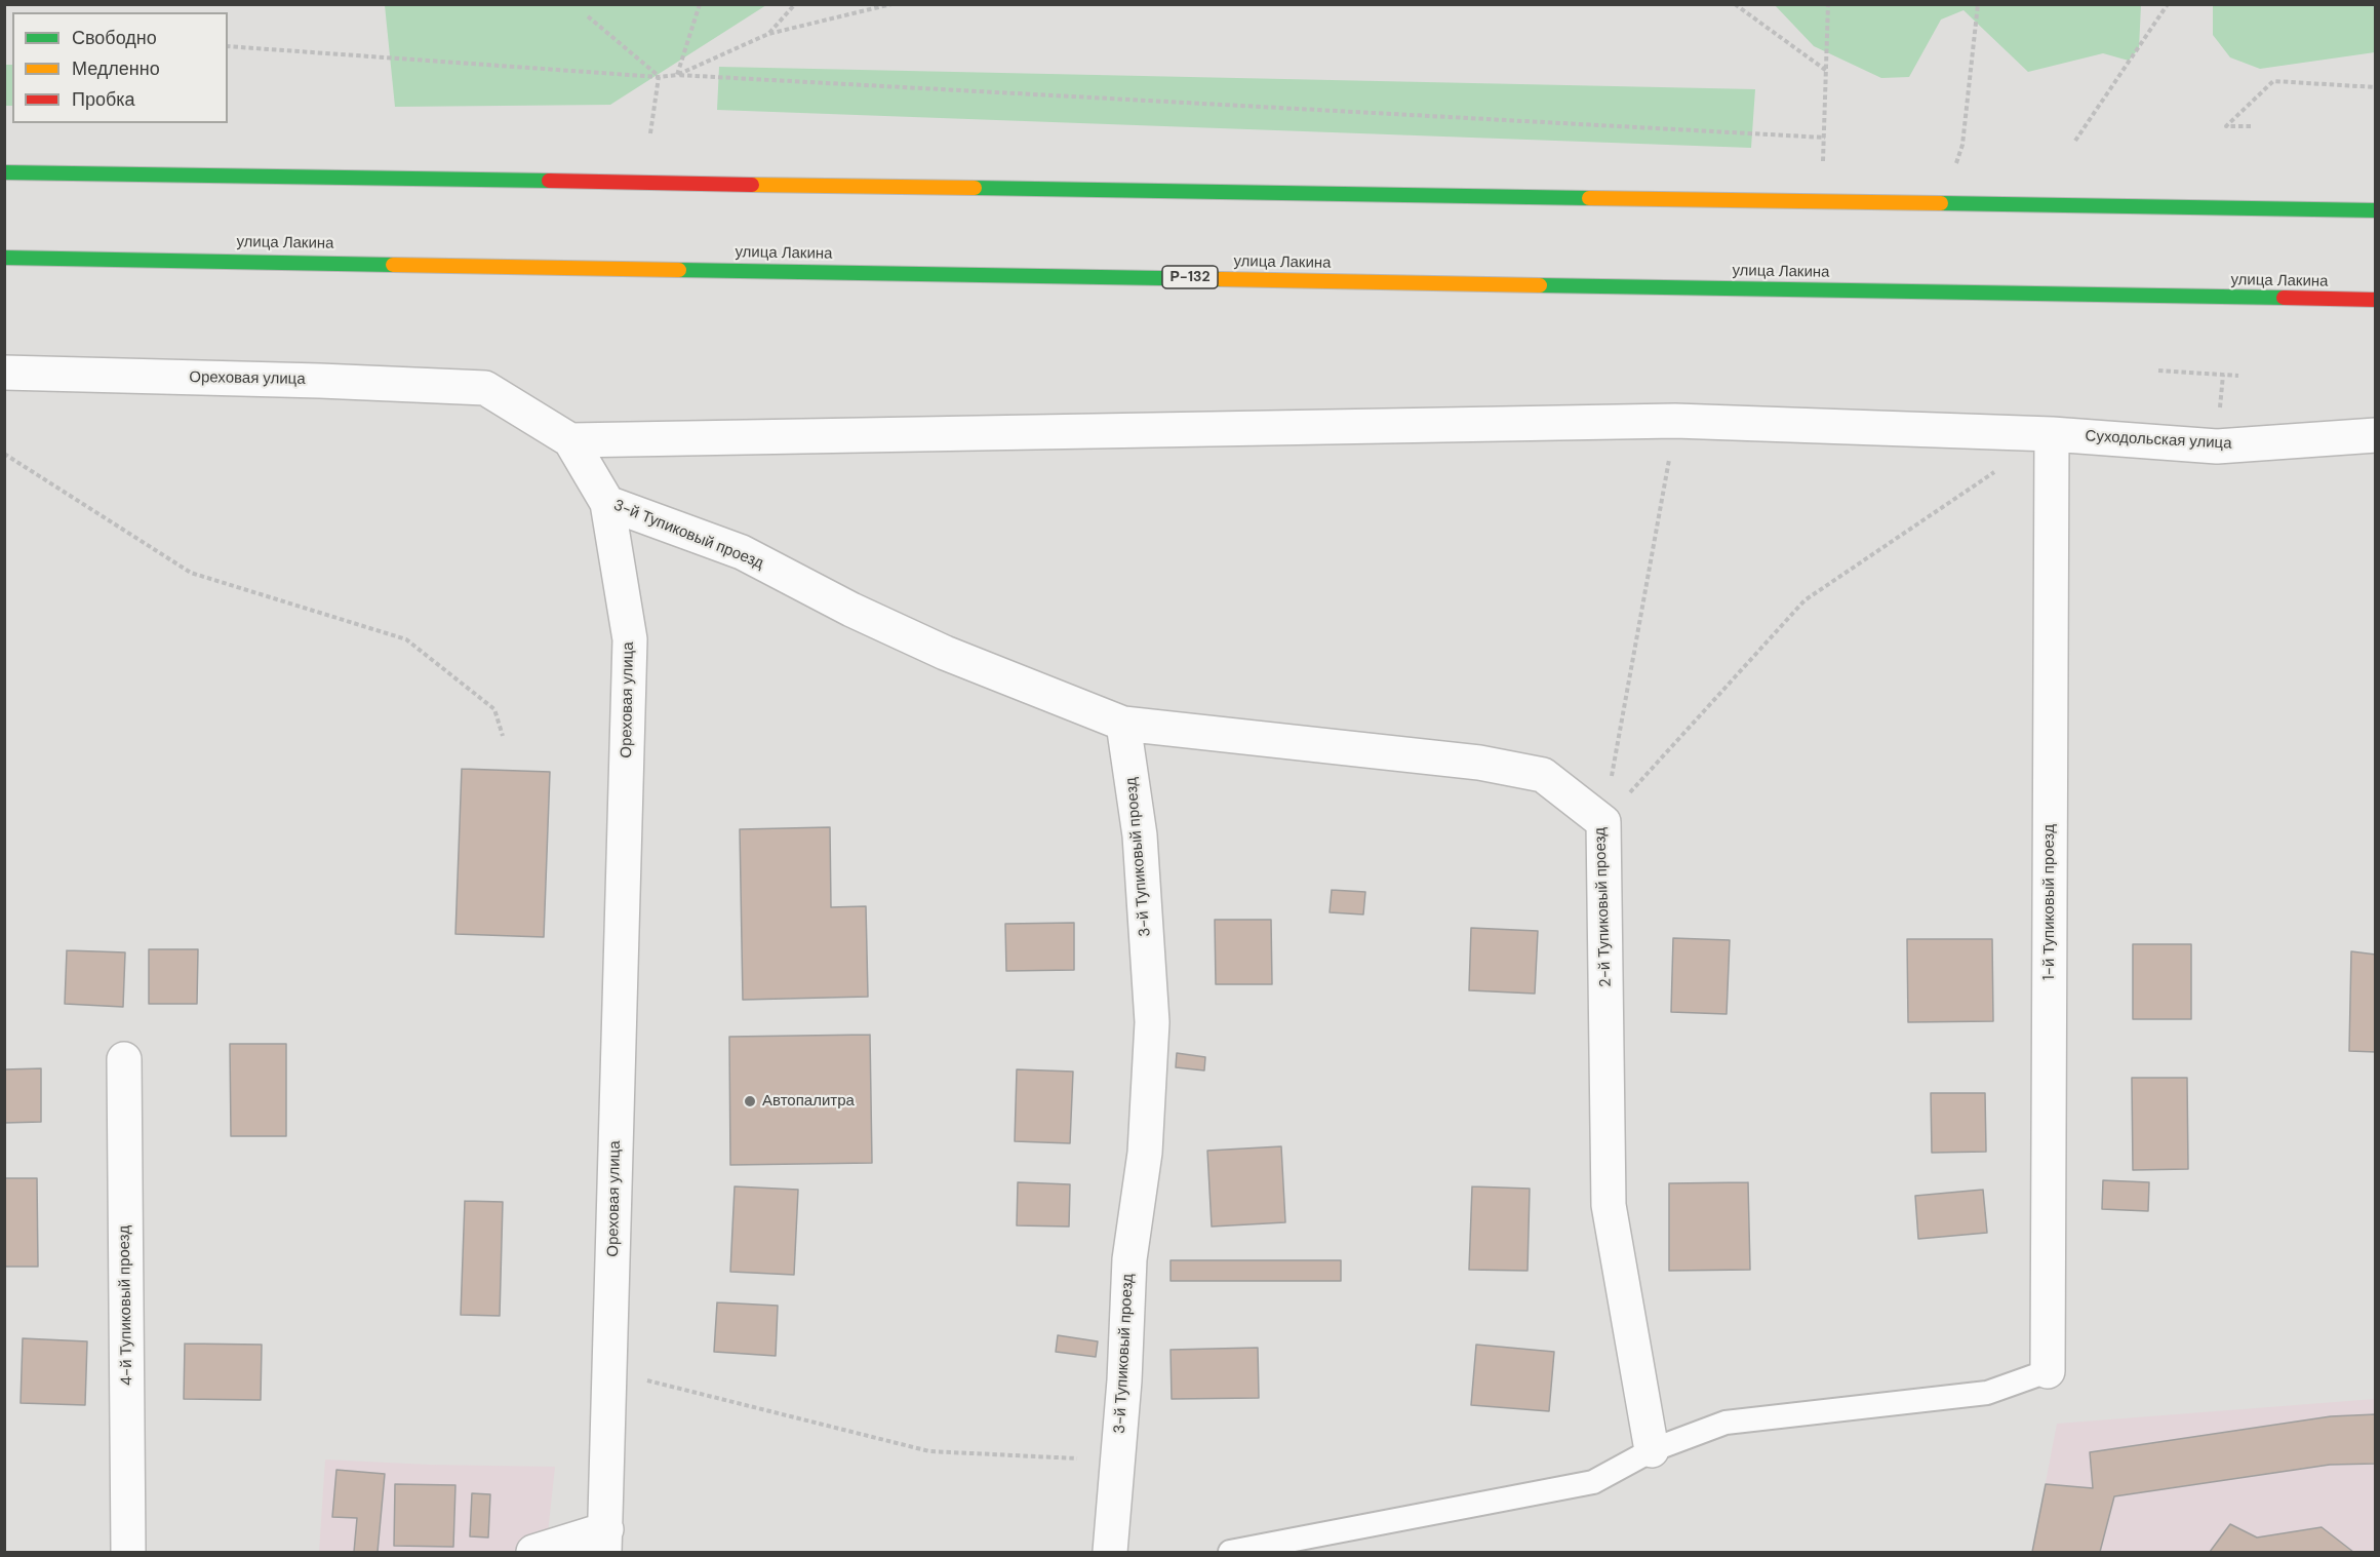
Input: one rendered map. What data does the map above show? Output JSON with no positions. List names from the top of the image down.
{
  "streets": {
    "highway": ["улица Лакина", "Р-132"],
    "street": [
      "Ореховая улица",
      "Суходольская улица",
      "3-й Тупиковый проезд",
      "1-й Тупиковый проезд",
      "2-й Тупиковый проезд",
      "4-й Тупиковый проезд"
    ]
  },
  "crossings": [
    ["Ореховая улица", "Суходольская улица"],
    ["Ореховая улица", "3-й Тупиковый проезд"],
    ["Суходольская улица", "1-й Тупиковый проезд"],
    ["3-й Тупиковый проезд", "2-й Тупиковый проезд"]
  ],
  "places": ["Автопалитра"],
  "legend": ["Свободно", "Медленно", "Пробка"]
}
